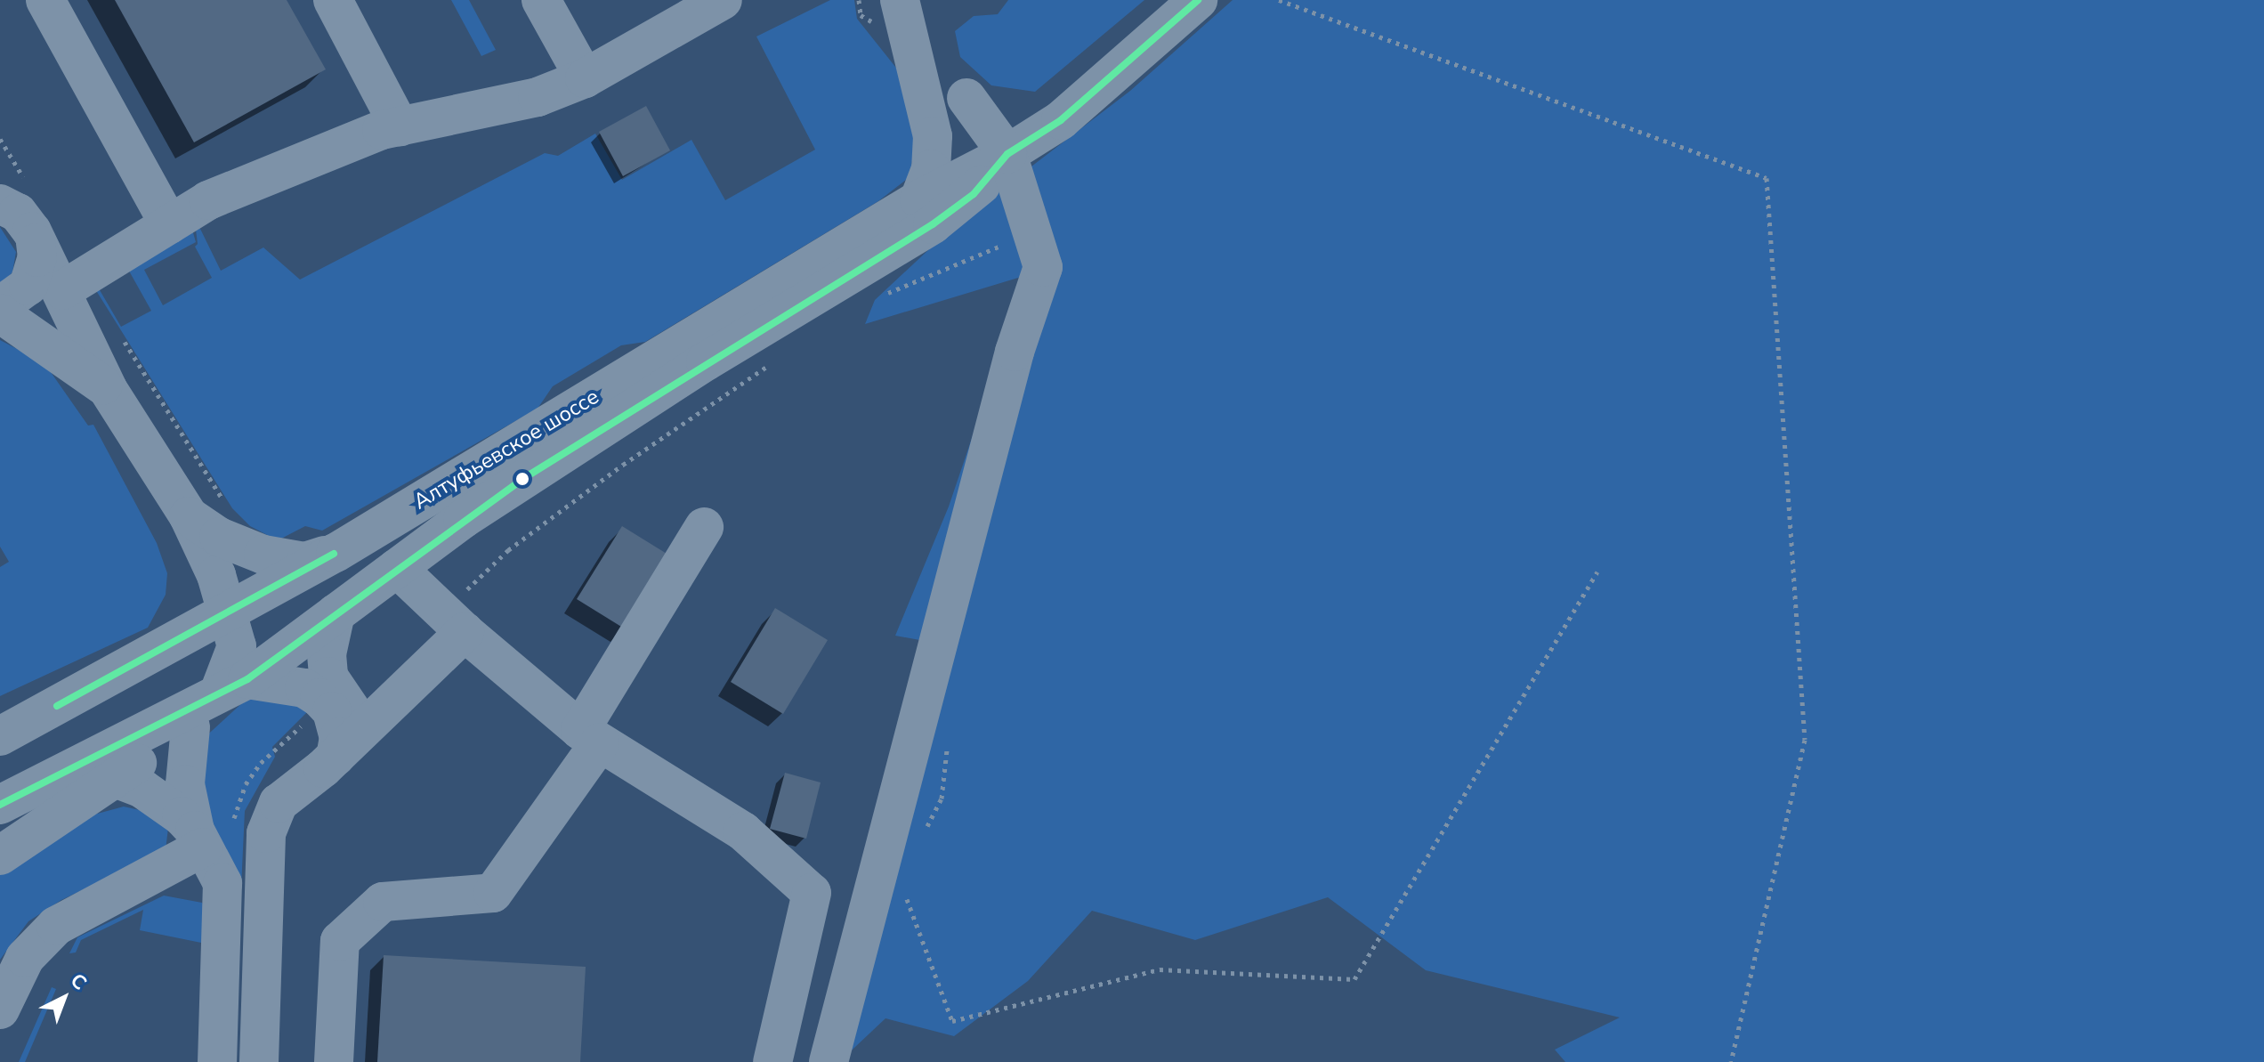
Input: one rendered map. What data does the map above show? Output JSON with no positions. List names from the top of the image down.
{
  "streets": {
    "street": ["Алтуфьевское шоссе"]
  },
  "north": "top right"
}
